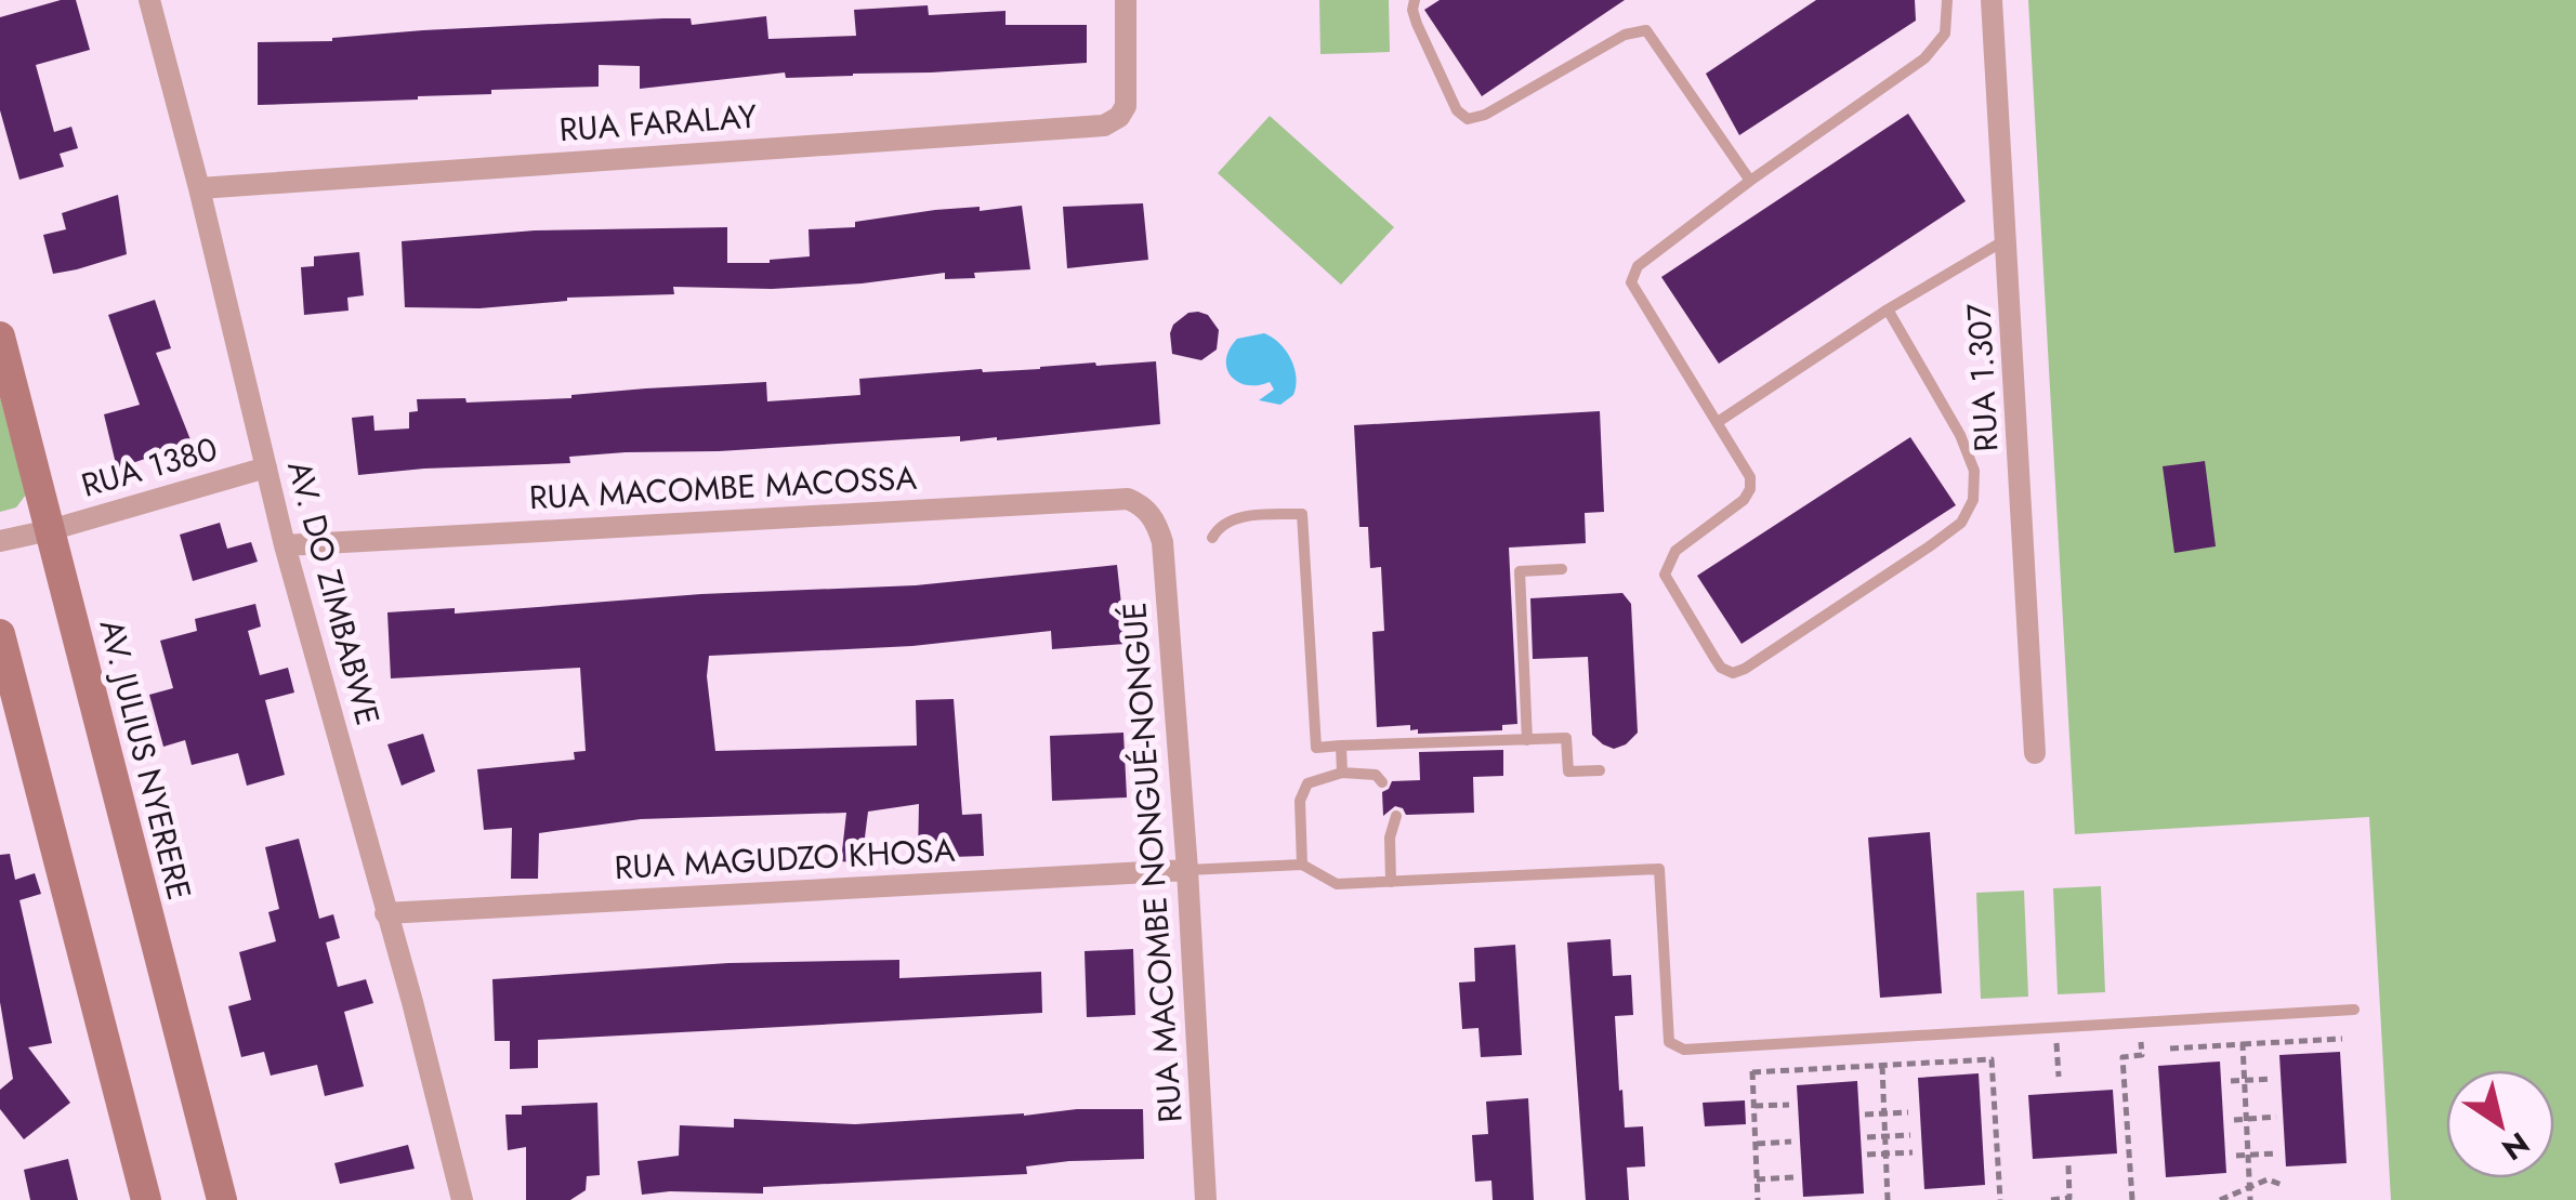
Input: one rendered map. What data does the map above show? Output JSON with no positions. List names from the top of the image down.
{
  "streets": {
    "main road": ["AV. JULIUS NYERERE"],
    "street": [
      "RUA FARALAY",
      "RUA 1.307",
      "RUA 1380",
      "RUA MACOMBE MACOSSA",
      "AV. DO ZIMBABWE",
      "RUA MAGUDZO KHOSA",
      "RUA MACOMBE NONGUÉ-NONGUÉ"
    ]
  },
  "crossings": [
    ["RUA FARALAY", "AV. DO ZIMBABWE"],
    ["RUA 1380", "AV. DO ZIMBABWE"],
    ["RUA 1380", "AV. JULIUS NYERERE"],
    ["RUA MACOMBE MACOSSA", "AV. DO ZIMBABWE"],
    ["RUA MACOMBE MACOSSA", "RUA MACOMBE NONGUÉ-NONGUÉ"],
    ["AV. DO ZIMBABWE", "RUA MAGUDZO KHOSA"],
    ["RUA MAGUDZO KHOSA", "RUA MACOMBE NONGUÉ-NONGUÉ"]
  ],
  "north": "bottom right"
}
